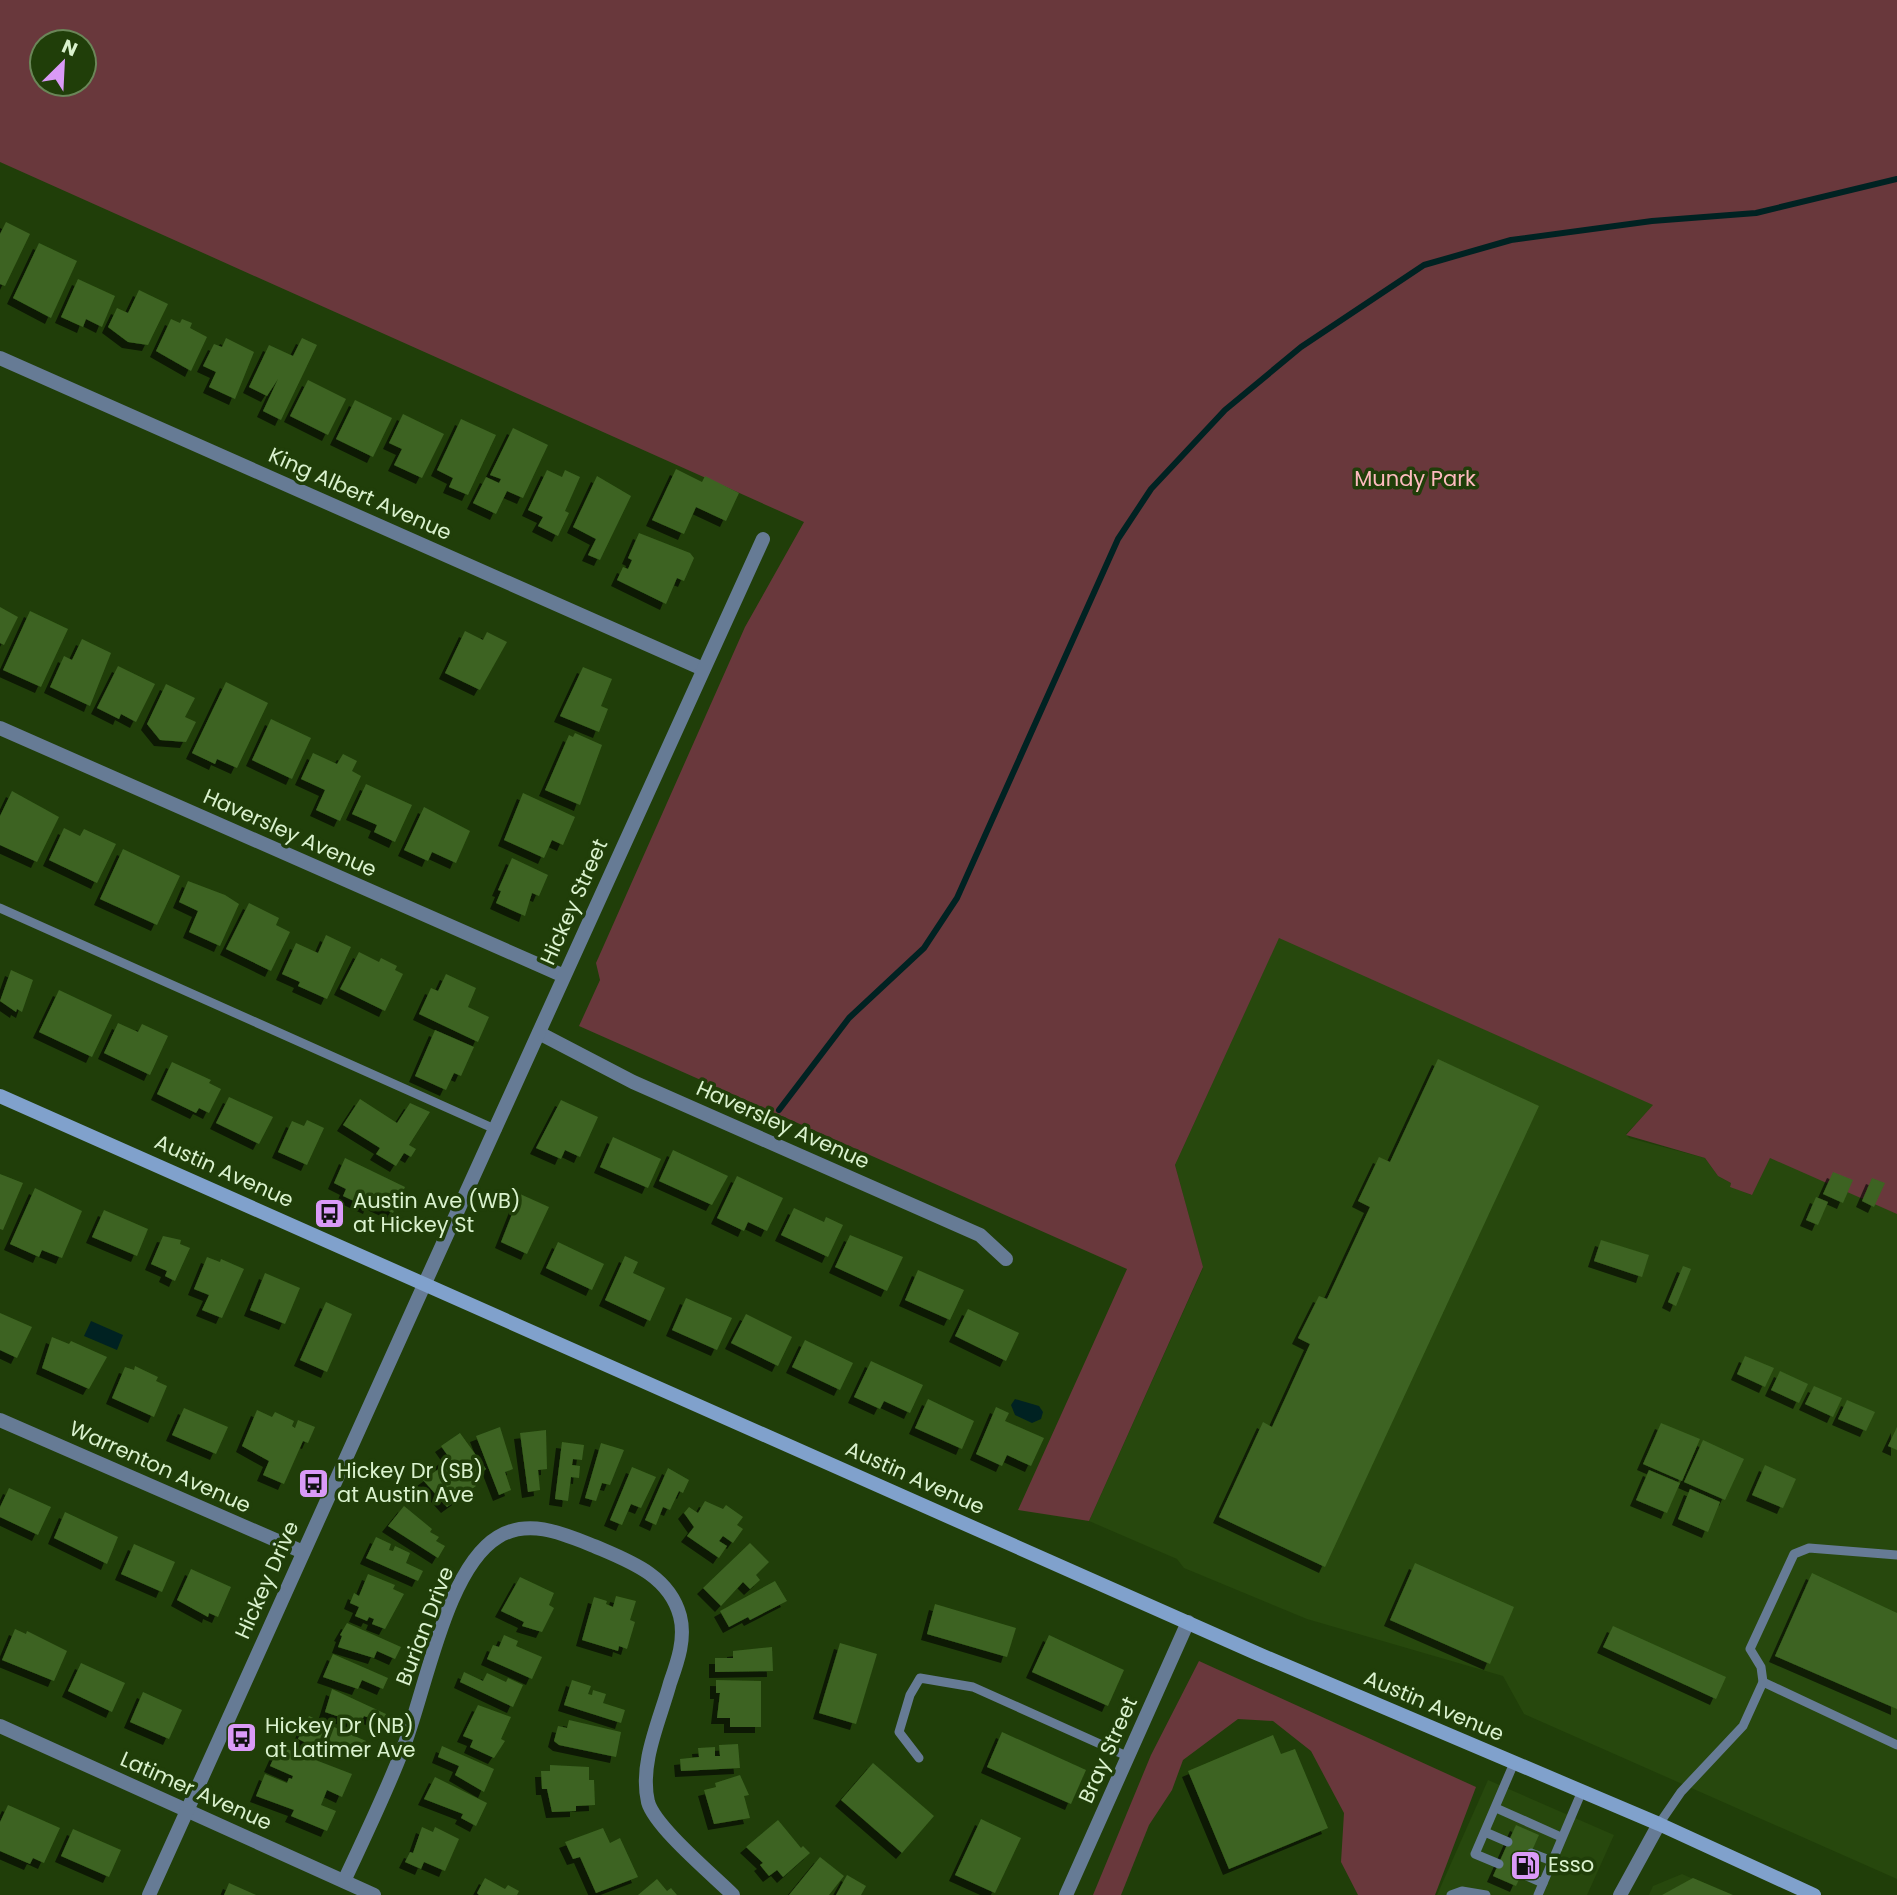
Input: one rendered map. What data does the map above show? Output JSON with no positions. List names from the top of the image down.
{
  "streets": {
    "main road": ["Austin Avenue"],
    "street": [
      "King Albert Avenue",
      "Haversley Avenue",
      "Hickey Street",
      "Warrenton Avenue",
      "Hickey Drive",
      "Burian Drive",
      "Bray Street",
      "Latimer Avenue"
    ]
  },
  "crossings": [
    ["King Albert Avenue", "Hickey Street"],
    ["Haversley Avenue", "Hickey Street"],
    ["Hickey Street", "Austin Avenue"],
    ["Hickey Street", "Hickey Drive"],
    ["Austin Avenue", "Hickey Drive"],
    ["Austin Avenue", "Bray Street"],
    ["Warrenton Avenue", "Hickey Drive"],
    ["Hickey Drive", "Latimer Avenue"],
    ["Burian Drive", "Latimer Avenue"]
  ],
  "parks": ["Mundy Park"],
  "places": {
    "bus stop": ["Austin Ave (WB) at Hickey St", "Hickey Dr (SB) at Austin Ave", "Hickey Dr (NB) at Latimer Ave"],
    "fuel station": ["Esso"]
  },
  "north": "top right"
}
